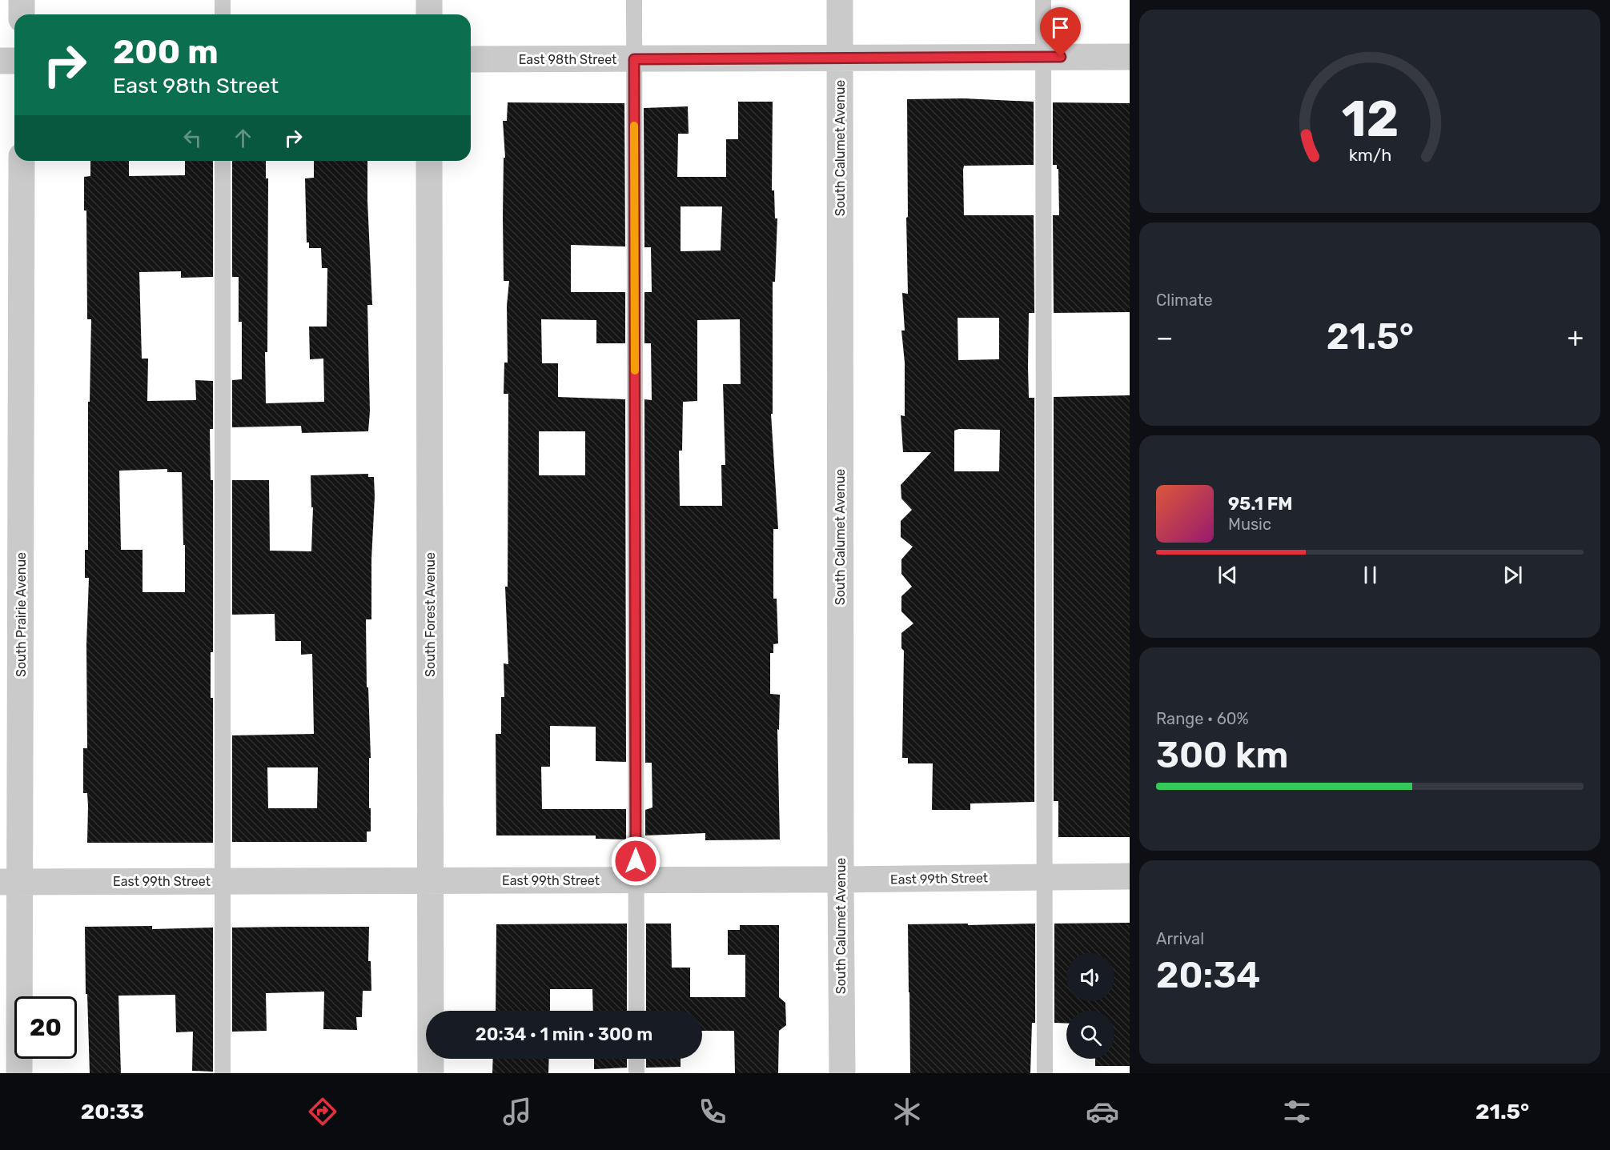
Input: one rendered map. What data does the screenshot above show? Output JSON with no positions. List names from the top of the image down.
{
  "streets": {
    "street": [
      "East 98th Street",
      "South Calumet Avenue",
      "South Prairie Avenue",
      "South Forest Avenue",
      "East 99th Street"
    ]
  },
  "crossings": [
    ["East 98th Street", "South Calumet Avenue"],
    ["South Calumet Avenue", "East 99th Street"],
    ["South Prairie Avenue", "East 99th Street"],
    ["South Forest Avenue", "East 99th Street"]
  ],
  "page": {
    "turn": ["200 m", "East 98th Street"],
    "tile": [
      "Climate",
      ["Range · 60%", "300 km"],
      ["Arrival", "20:34"]
    ],
    "heat": ["−", "21.5°", "+"],
    "song": ["95.1 FM", "Music"],
    "limit": "20",
    "trip": "20:34 · 1 min · 300 m",
    "tabs": ["20:33", "21.5°"],
    "gauge": ["12", "km/h"]
  }
}
